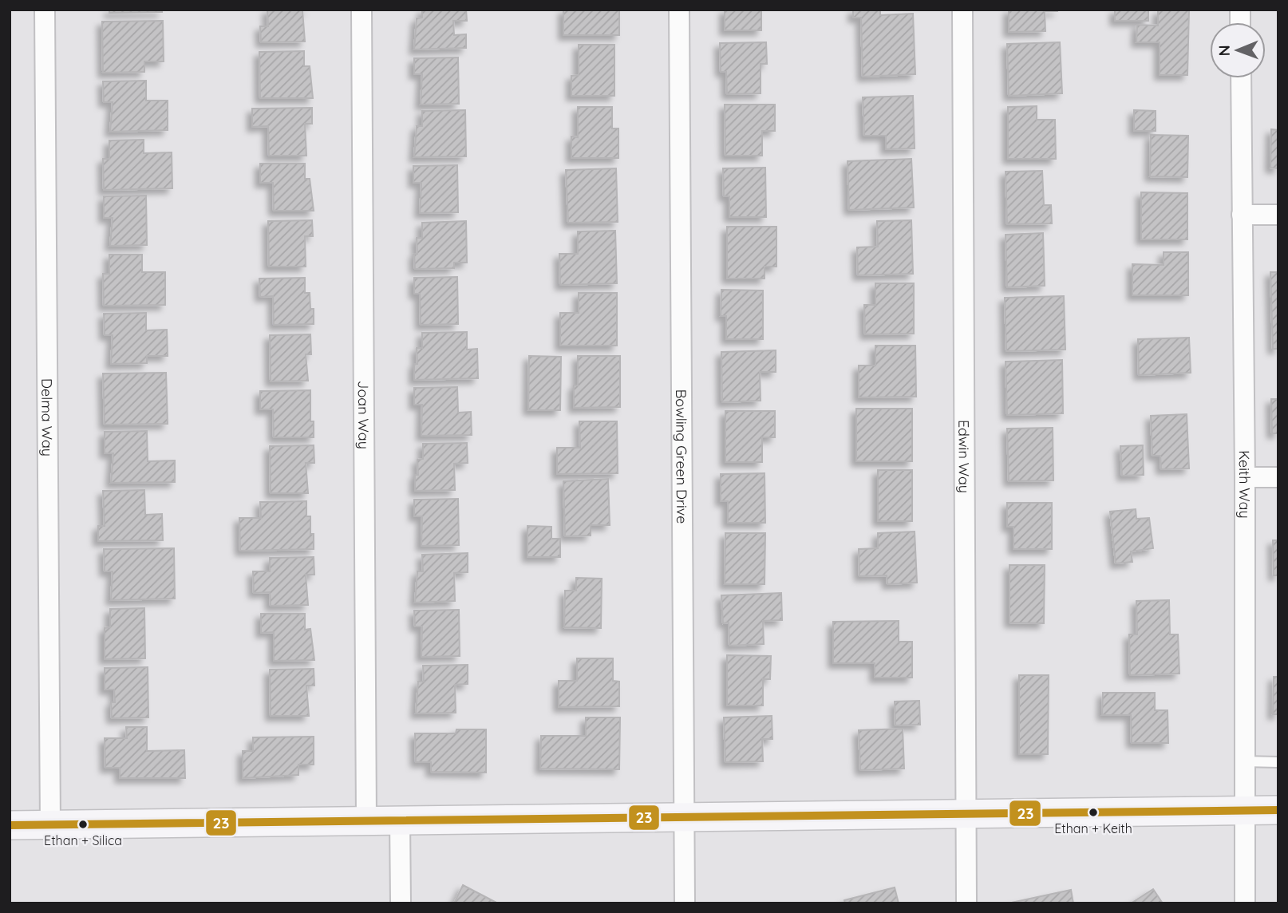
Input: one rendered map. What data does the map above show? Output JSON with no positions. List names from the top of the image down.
{
  "streets": {
    "street": [
      "Joan Way",
      "Delma Way",
      "Bowling Green Drive",
      "Edwin Way",
      "Keith Way"
    ]
  },
  "places": ["Ethan + Keith", "Ethan + Silica"],
  "lines": ["transit line 23"],
  "north": "left"
}
